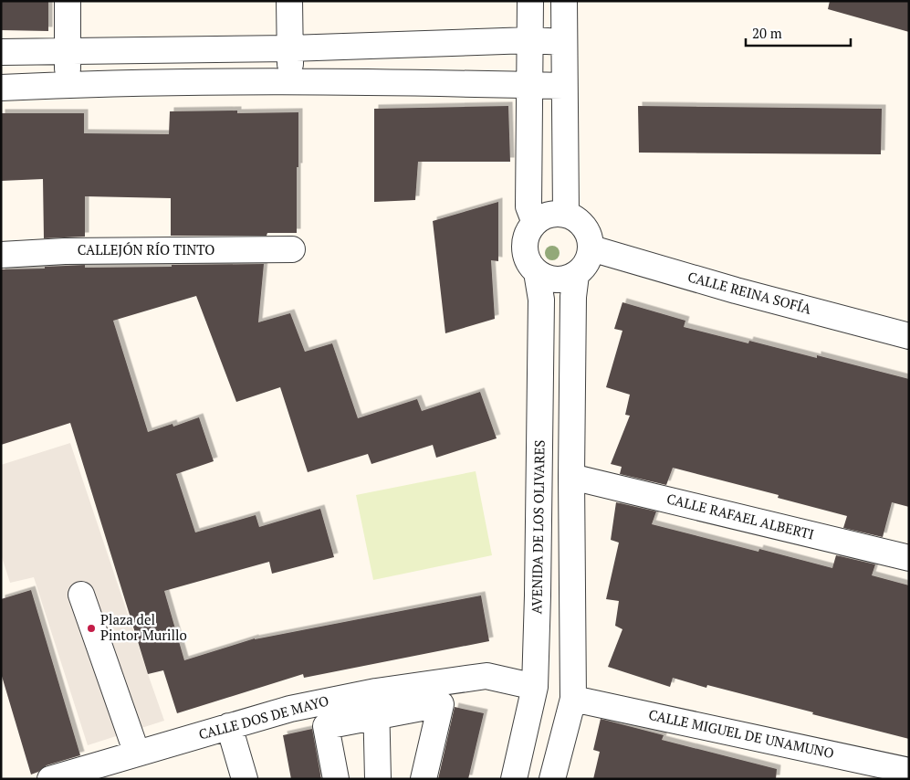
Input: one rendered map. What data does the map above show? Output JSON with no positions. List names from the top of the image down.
{
  "streets": {
    "street": [
      "CALLEJÓN RÍO TINTO",
      "CALLE REINA SOFÍA",
      "CALLE RAFAEL ALBERTI",
      "AVENIDA DE LOS OLIVARES",
      "CALLE DOS DE MAYO",
      "CALLE MIGUEL DE UNAMUNO"
    ]
  },
  "crossings": [
    ["CALLE REINA SOFÍA", "AVENIDA DE LOS OLIVARES"],
    ["AVENIDA DE LOS OLIVARES", "CALLE DOS DE MAYO"]
  ],
  "places": ["Plaza del Pintor Murillo"],
  "scale_bar": "20 m"
}
